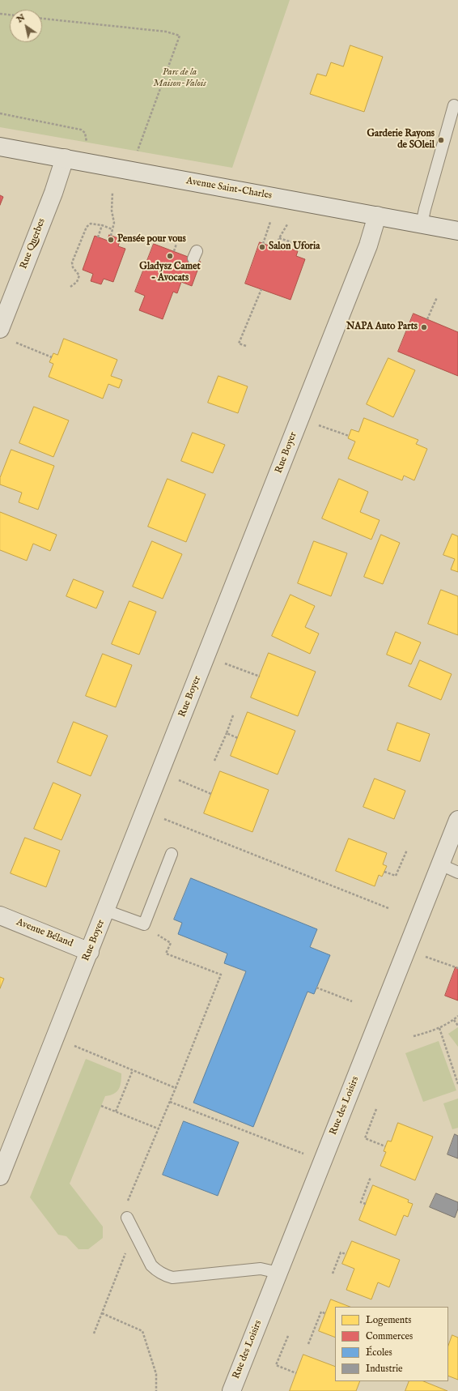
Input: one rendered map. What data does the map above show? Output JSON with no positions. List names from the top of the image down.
{
  "streets": {
    "street": [
      "Avenue Saint-Charles",
      "Rue Querbes",
      "Rue Boyer",
      "Avenue Béland",
      "Rue des Loisirs"
    ]
  },
  "crossings": [
    ["Avenue Saint-Charles", "Rue Querbes"],
    ["Avenue Saint-Charles", "Rue Boyer"],
    ["Rue Boyer", "Avenue Béland"]
  ],
  "parks": ["Parc de la Maison-Valois"],
  "places": [
    "Garderie Rayons de SOleil",
    "Pensée pour vous",
    "Salon Uforia",
    "Gladysz Camet - Avocats",
    "NAPA Auto Parts"
  ],
  "legend": [
    "Logements",
    "Commerces",
    "Écoles",
    "Industrie"
  ],
  "north": "top left"
}
